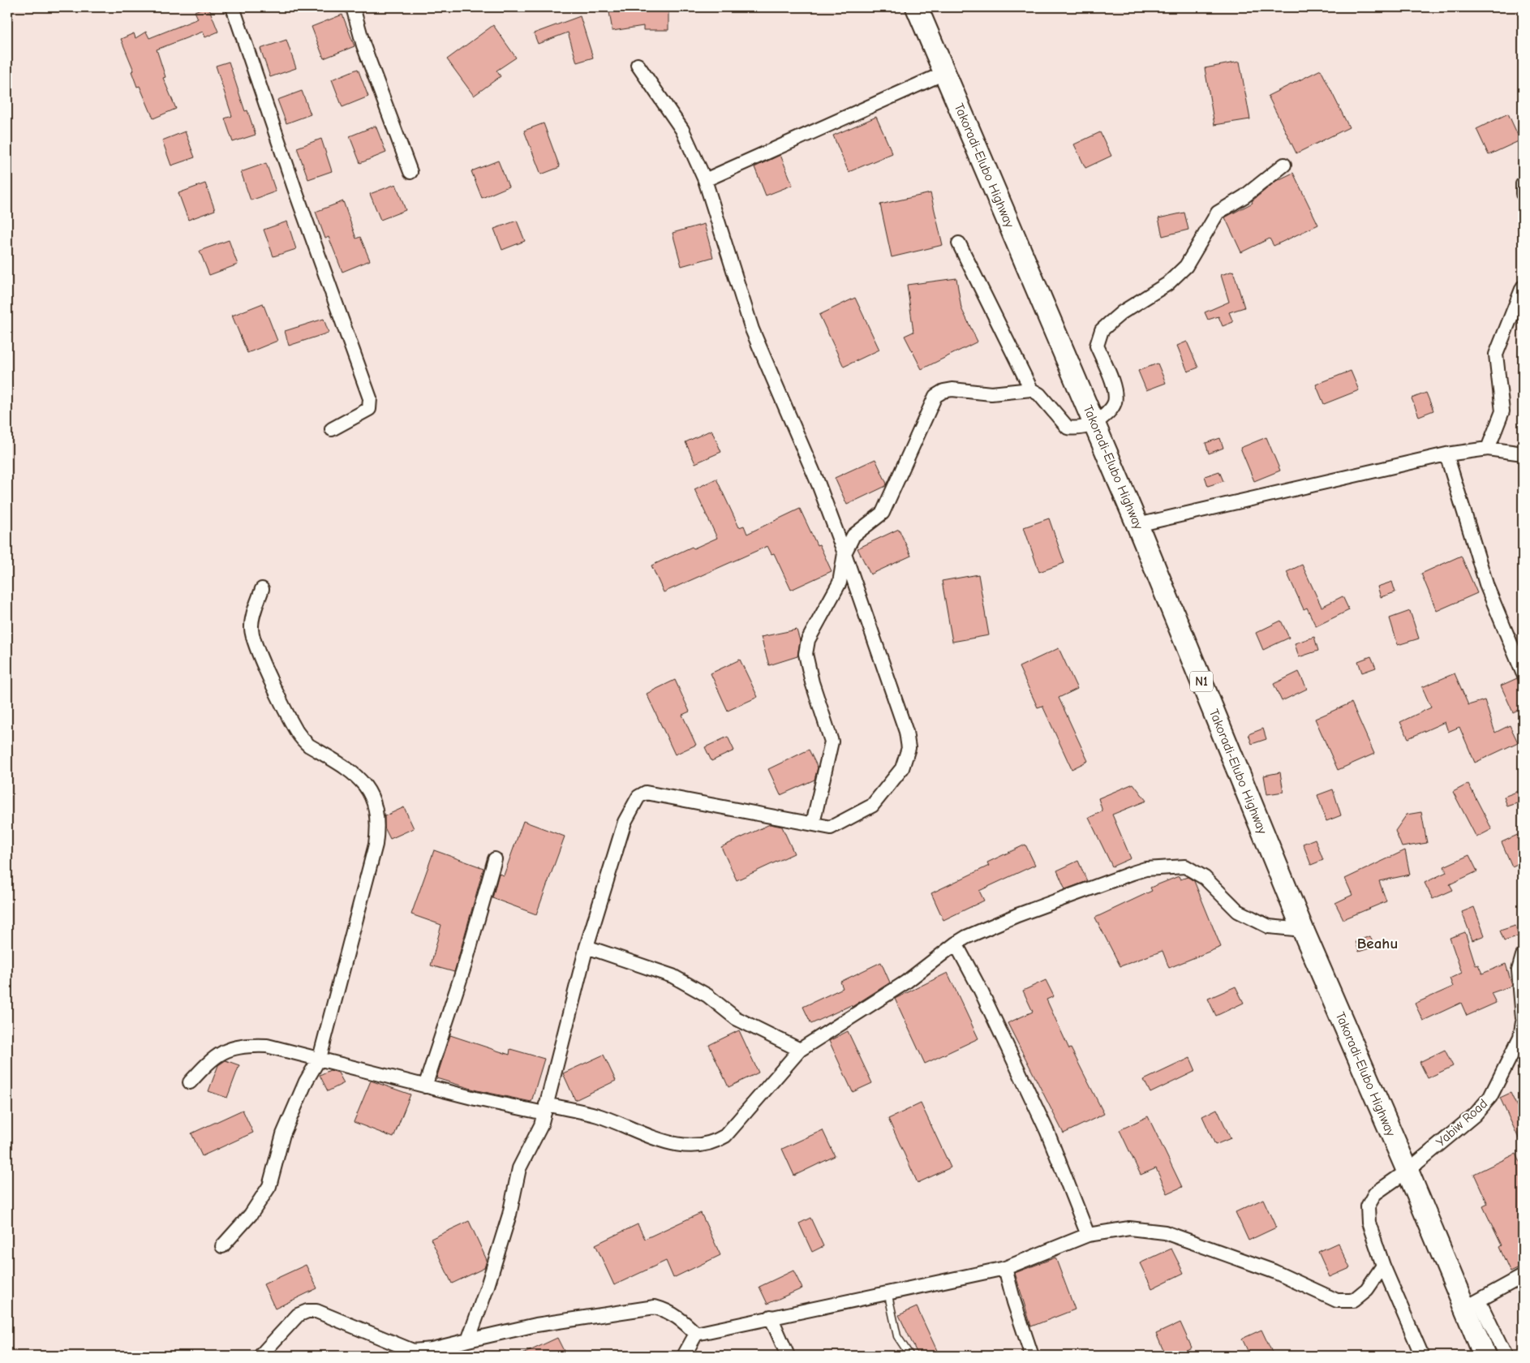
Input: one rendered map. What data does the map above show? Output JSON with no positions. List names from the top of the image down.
{
  "streets": {
    "highway": ["Takoradi-Elubo Highway", "N1"],
    "street": ["Yabiw Road"]
  },
  "crossings": [
    ["Takoradi-Elubo Highway", "Yabiw Road"]
  ],
  "districts": ["Beahu"]
}
